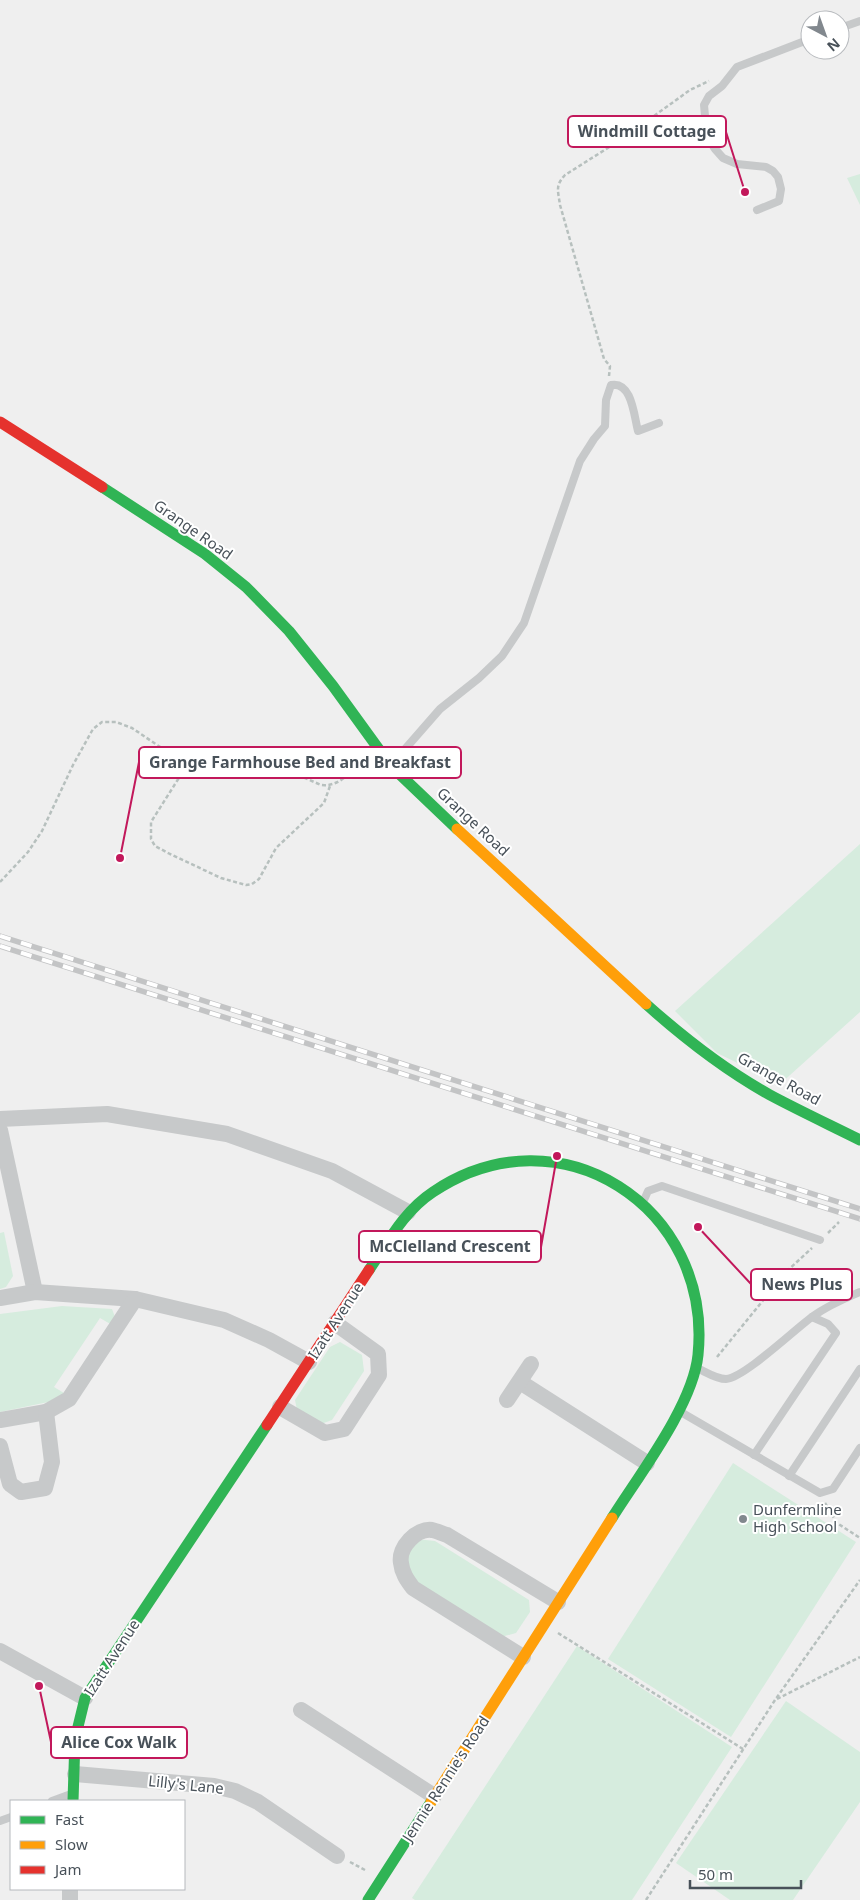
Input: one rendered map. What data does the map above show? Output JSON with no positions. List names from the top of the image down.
{
  "streets": {
    "street": [
      "Grange Road",
      "Izatt Avenue",
      "Jennie Rennie's Road",
      "Lilly's Lane"
    ]
  },
  "crossings": [
    ["Izatt Avenue", "Jennie Rennie's Road"],
    ["Izatt Avenue", "Lilly's Lane"]
  ],
  "places": [
    "Windmill Cottage",
    "Grange Farmhouse Bed and Breakfast",
    "McClelland Crescent",
    "News Plus",
    "Dunfermline High School",
    "Alice Cox Walk"
  ],
  "legend": ["Fast", "Slow", "Jam"],
  "scale_bar": "50 m",
  "north": "bottom right"
}
